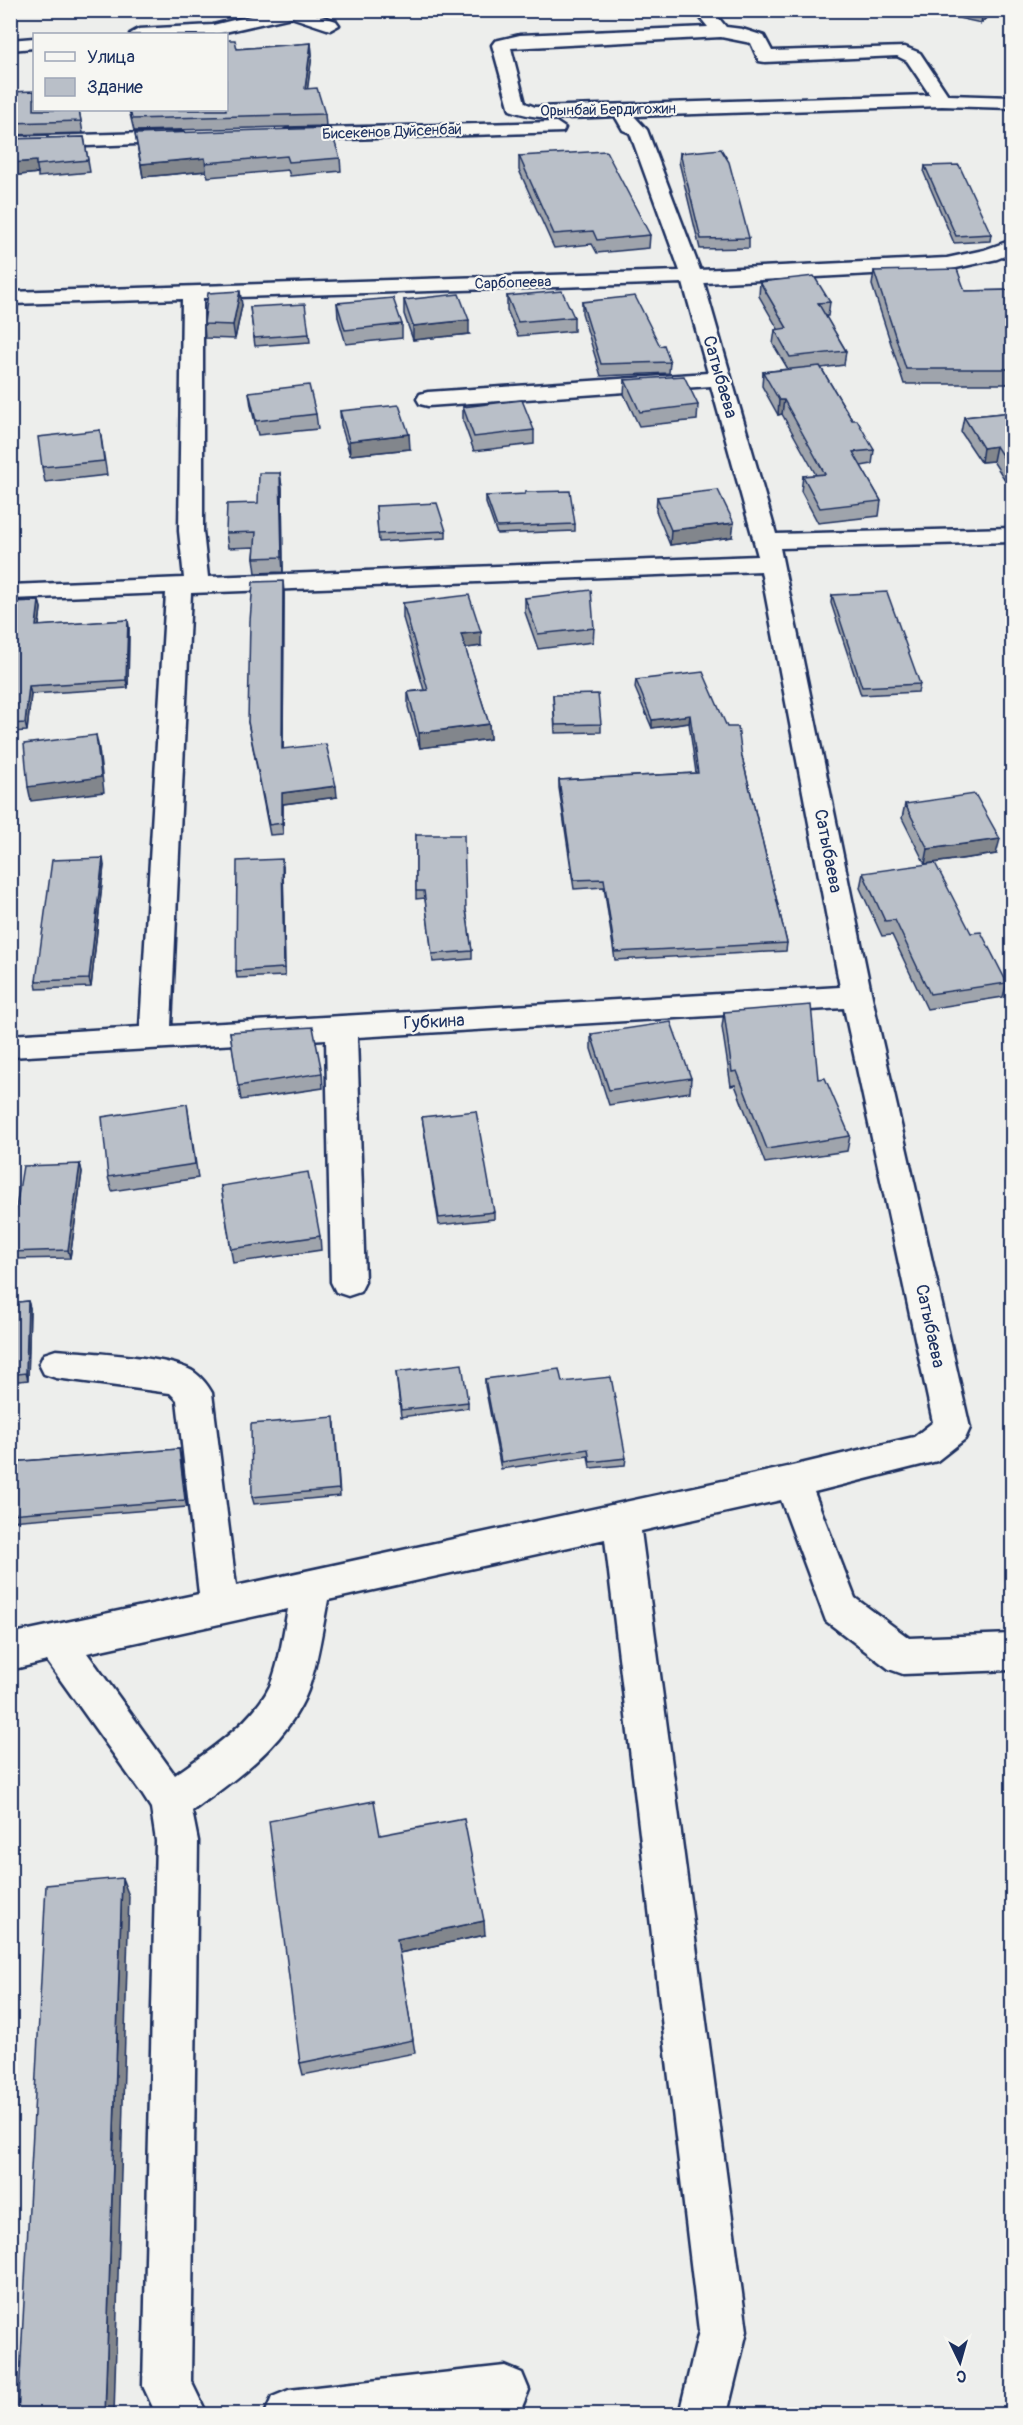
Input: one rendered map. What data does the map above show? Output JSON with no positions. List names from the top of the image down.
{
  "streets": {
    "street": [
      "Орынбай Бердигожин",
      "Бисекенов Дуйсенбай",
      "Сарбопеева",
      "Сатыбаева",
      "Губкина"
    ]
  },
  "crossings": [
    ["Орынбай Бердигожин", "Бисекенов Дуйсенбай"],
    ["Орынбай Бердигожин", "Сатыбаева"],
    ["Бисекенов Дуйсенбай", "Сатыбаева"],
    ["Сарбопеева", "Сатыбаева"],
    ["Сатыбаева", "Губкина"]
  ],
  "legend": ["Улица", "Здание"],
  "north": "bottom"
}
